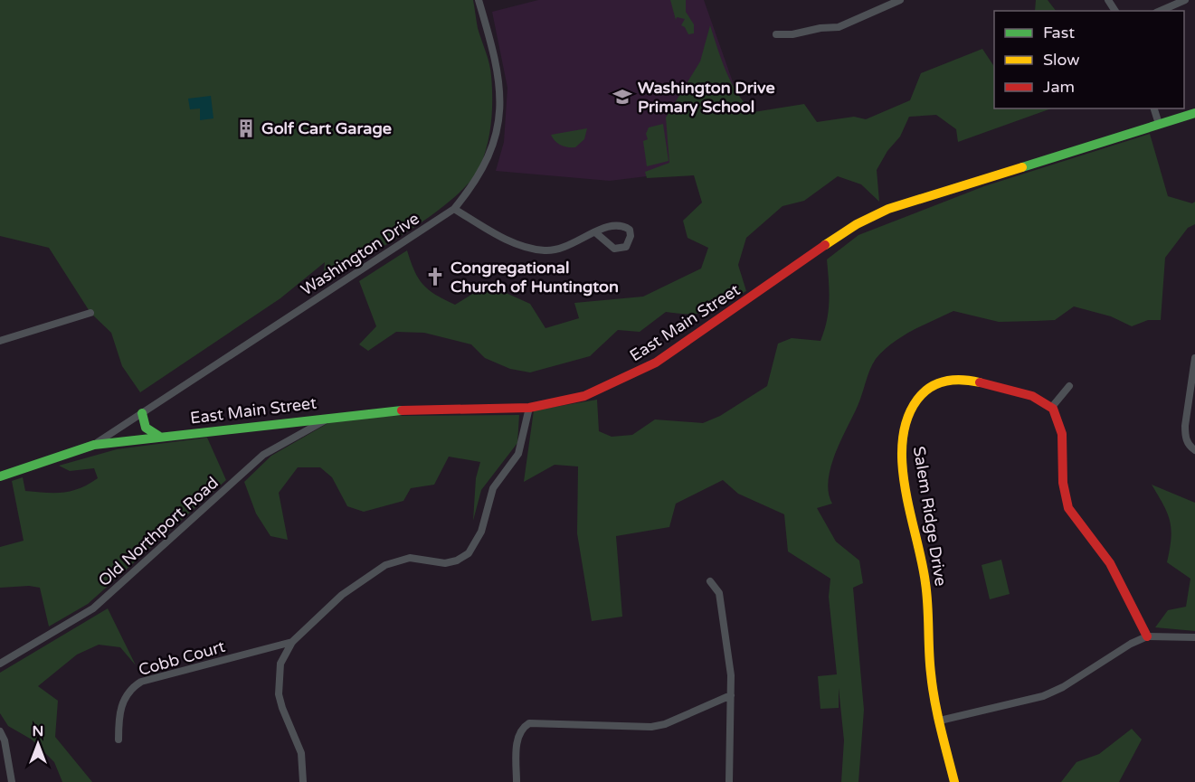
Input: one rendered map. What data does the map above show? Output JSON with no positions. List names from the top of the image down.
{
  "streets": {
    "main road": ["East Main Street", "Salem Ridge Drive"],
    "street": ["Washington Drive", "Old Northport Road", "Cobb Court"]
  },
  "crossings": [
    ["Washington Drive", "East Main Street"],
    ["East Main Street", "Old Northport Road"]
  ],
  "places": {
    "school or university": ["Washington Drive Primary School"],
    "building": ["Golf Cart Garage"],
    "church": ["Congregational Church of Huntington"]
  },
  "legend": ["Fast", "Slow", "Jam"],
  "north": "top"
}
